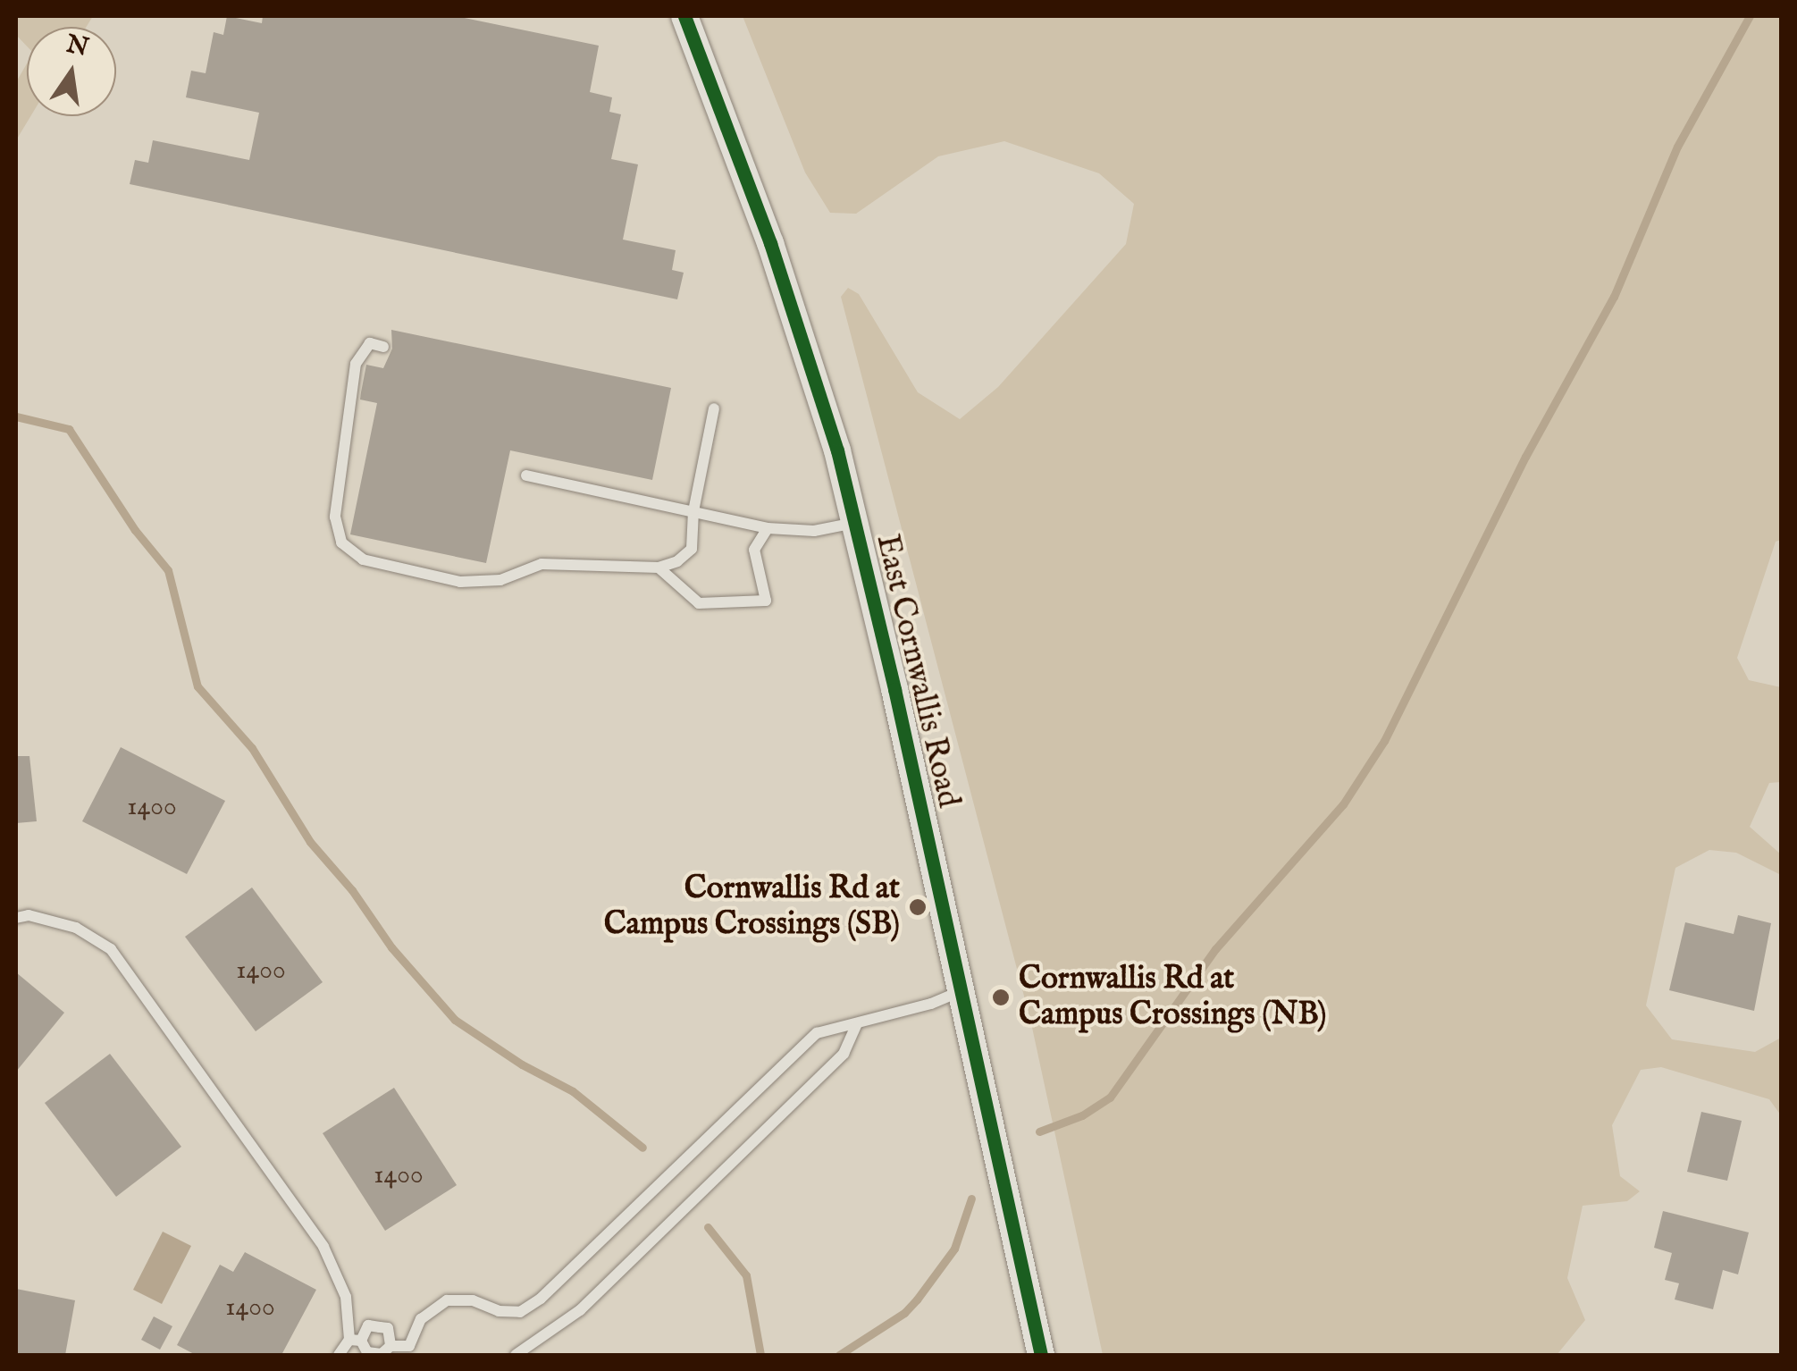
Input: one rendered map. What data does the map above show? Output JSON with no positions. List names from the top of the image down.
{
  "streets": {
    "street": ["East Cornwallis Road"]
  },
  "places": ["Cornwallis Rd at Campus Crossings (SB)", "Cornwallis Rd at Campus Crossings (NB)"],
  "house_numbers": [
    "1400",
    "1400",
    "1400",
    "1400"
  ],
  "north": "top"
}
